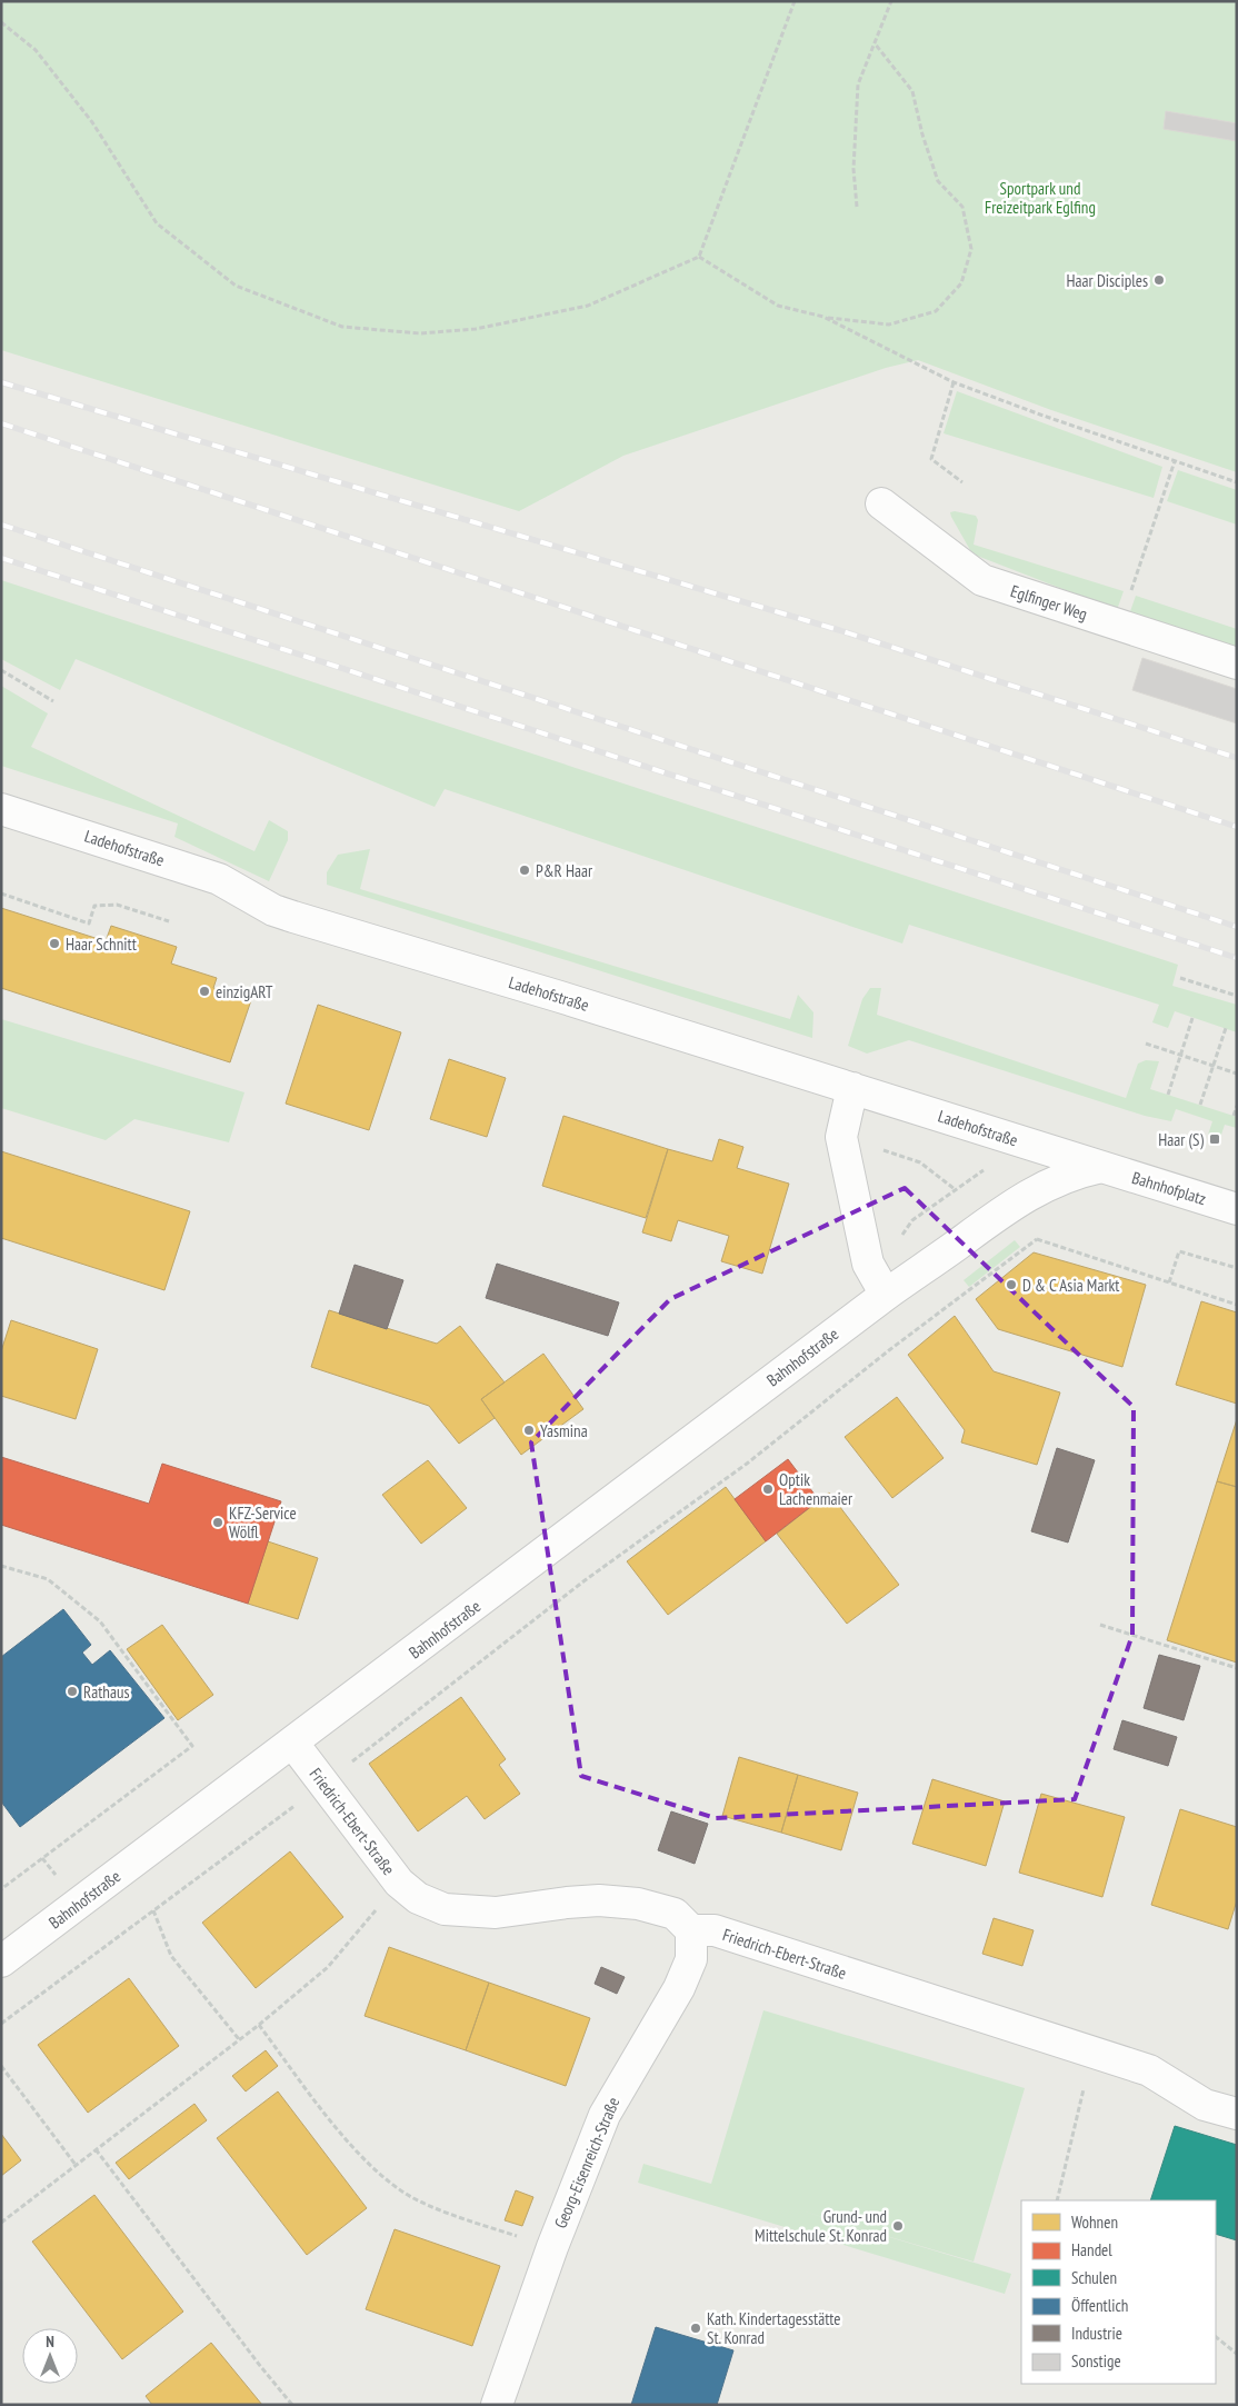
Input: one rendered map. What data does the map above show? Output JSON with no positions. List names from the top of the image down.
{
  "streets": {
    "street": [
      "Eglfinger Weg",
      "Ladehofstraße",
      "Bahnhofplatz",
      "Bahnhofstraße",
      "Friedrich-Ebert-Straße",
      "Georg-Eisenreich-Straße"
    ]
  },
  "crossings": [
    ["Ladehofstraße", "Bahnhofplatz"],
    ["Ladehofstraße", "Bahnhofstraße"],
    ["Bahnhofplatz", "Bahnhofstraße"],
    ["Bahnhofstraße", "Friedrich-Ebert-Straße"],
    ["Friedrich-Ebert-Straße", "Georg-Eisenreich-Straße"]
  ],
  "parks": ["Sportpark und Freizeitpark Eglfing"],
  "places": {
    "other": [
      "Haar Disciples",
      "P&R Haar",
      "Haar Schnitt",
      "einzigART",
      "D & C Asia Markt",
      "Yasmina",
      "Optik Lachenmaier",
      "KFZ-Service Wölfl",
      "Rathaus",
      "Grund- und Mittelschule St. Konrad",
      "Kath. Kindertagesstätte St. Konrad"
    ],
    "transit": ["Haar (S)"]
  },
  "legend": [
    "Wohnen",
    "Handel",
    "Schulen",
    "Öffentlich",
    "Industrie",
    "Sonstige"
  ],
  "north": "top"
}
